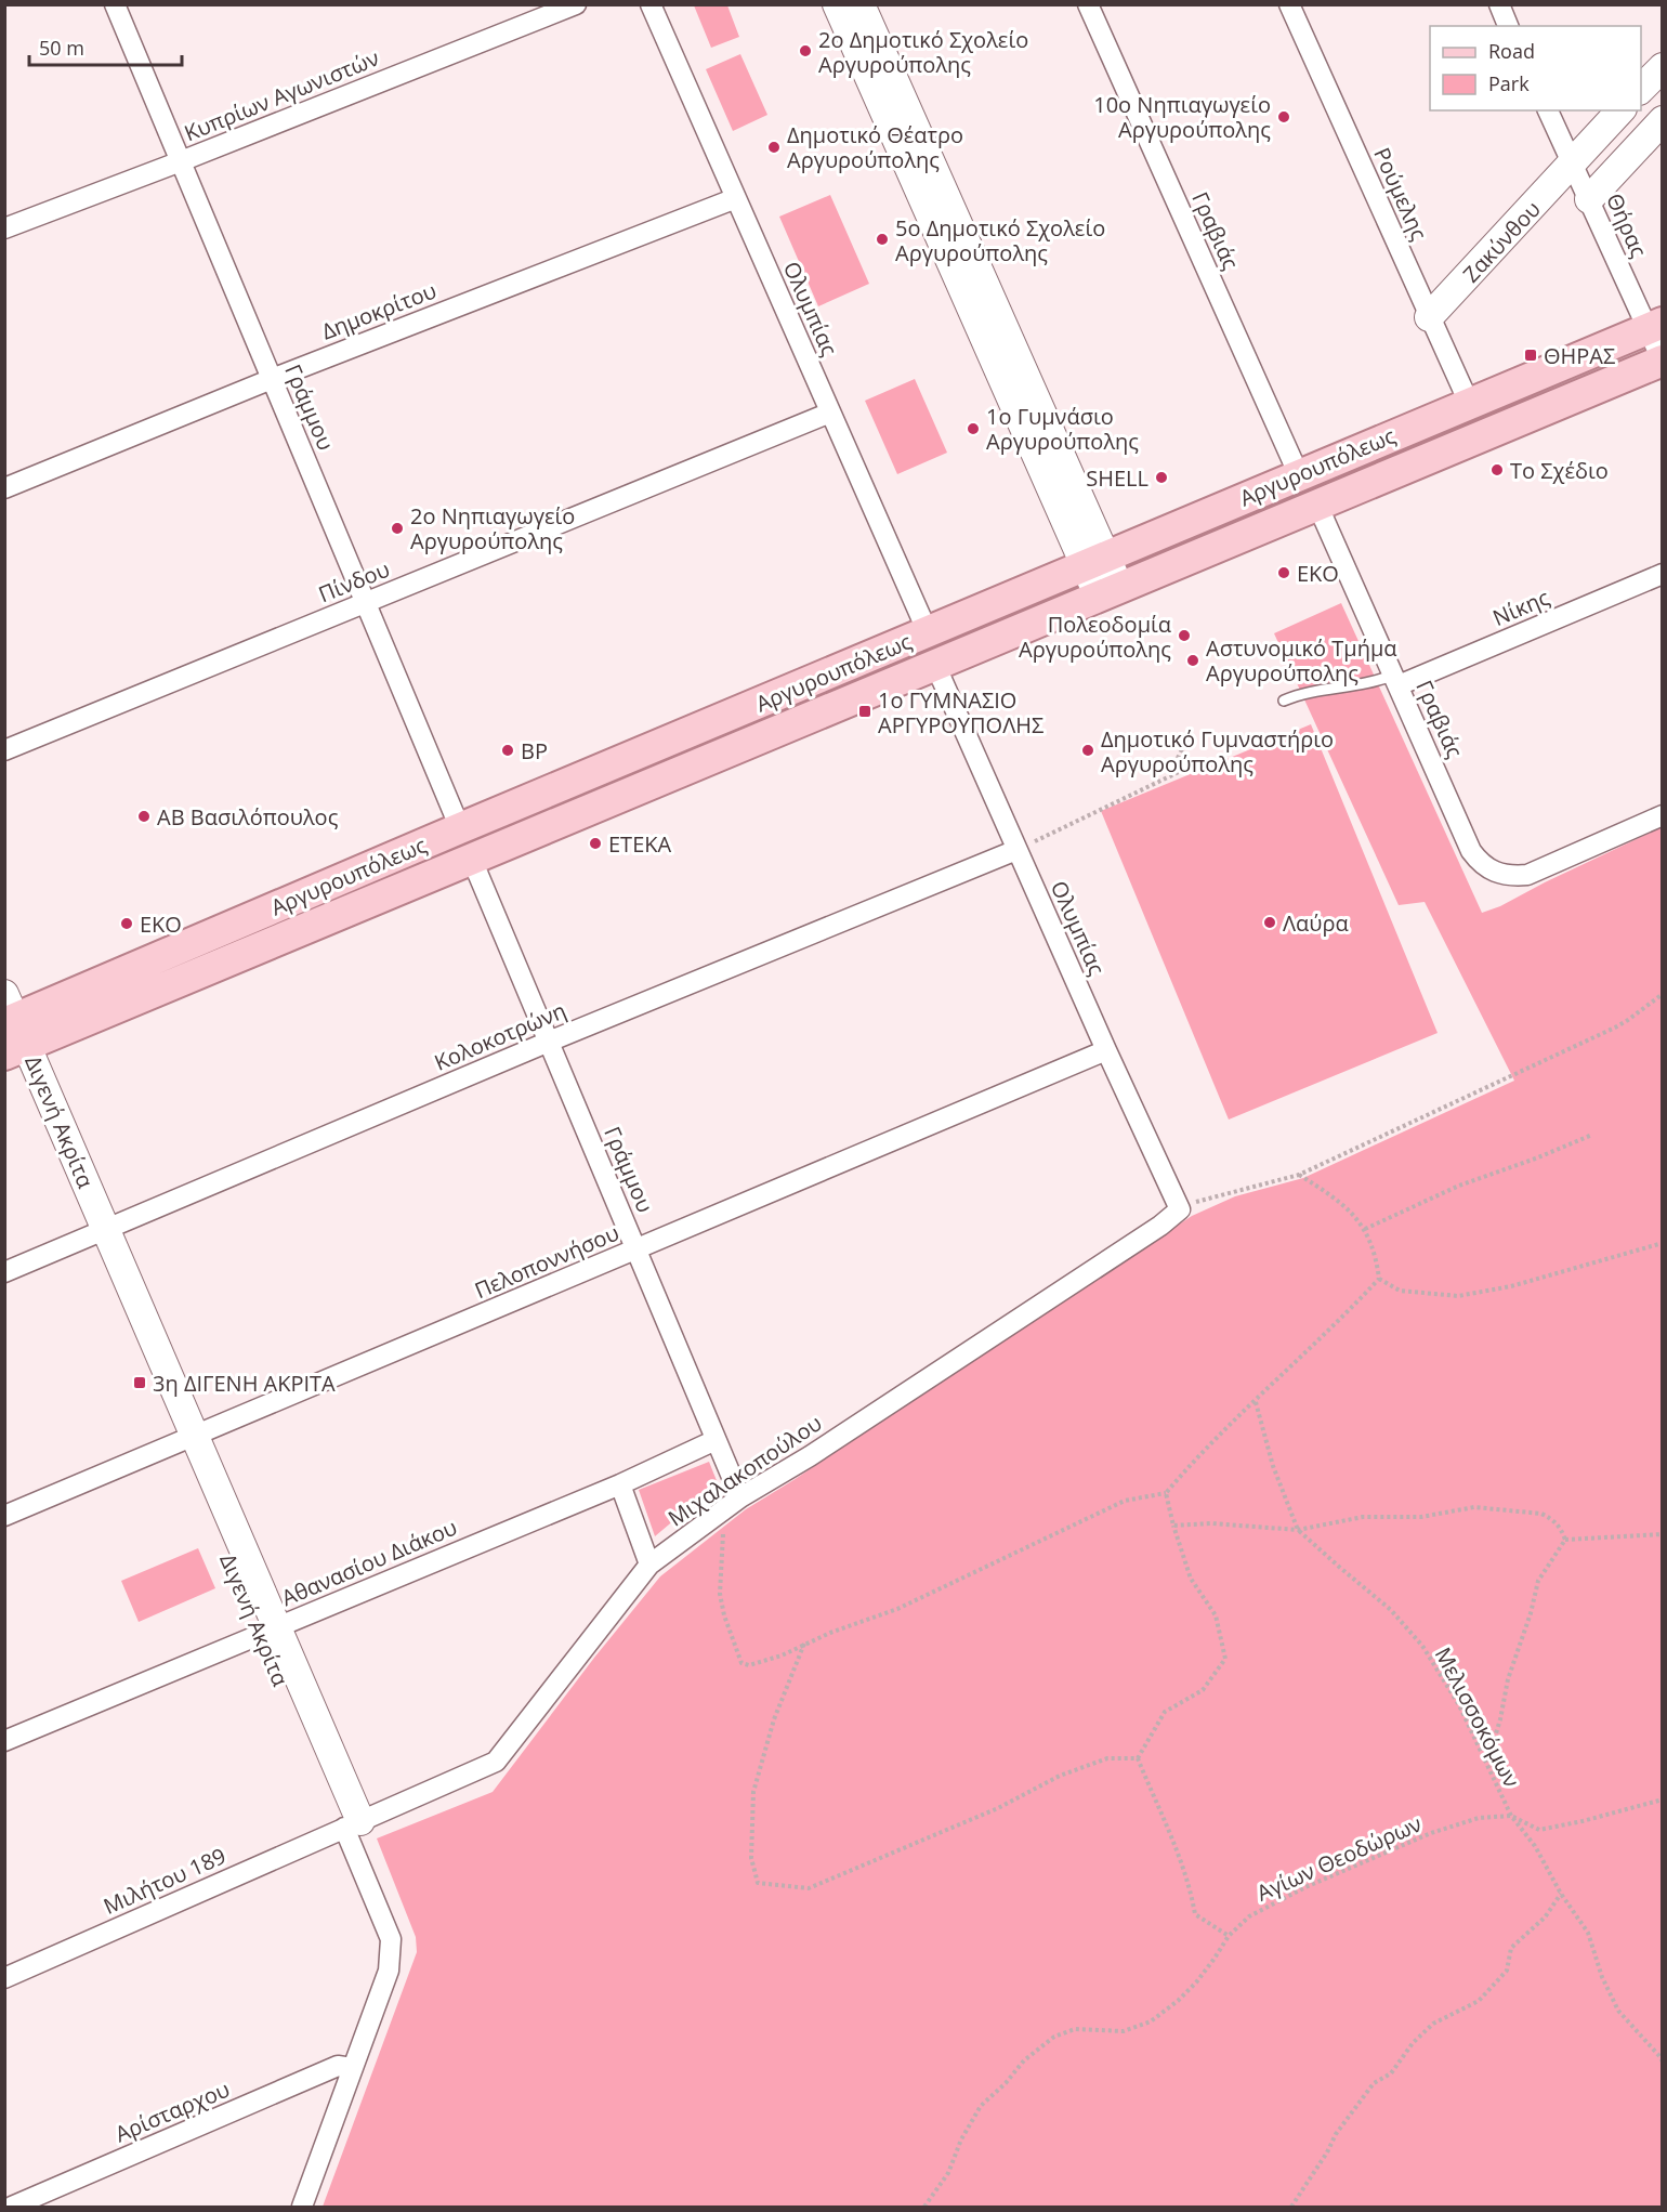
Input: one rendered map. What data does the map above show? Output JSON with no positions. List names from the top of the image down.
{
  "streets": {
    "main road": ["Αργυρουπόλεως"],
    "street": [
      "Κυπρίων Αγωνιστών",
      "Ρούμελης",
      "Θήρας",
      "Γραβιάς",
      "Ζακύνθου",
      "Ολυμπίας",
      "Δημοκρίτου",
      "Γράμμου",
      "Πίνδου",
      "Νίκης",
      "Κολοκοτρώνη",
      "Διγενή Ακρίτα",
      "Πελοποννήσου",
      "Μιχαλακοπούλου",
      "Αθανασίου Διάκου",
      "Μιλήτου 189",
      "Αρίσταρχου"
    ],
    "path": ["Μελισσοκόμων", "Αγίων Θεοδώρων"]
  },
  "crossings": [
    ["Κυπρίων Αγωνιστών", "Γράμμου"],
    ["Ρούμελης", "Ζακύνθου"],
    ["Ρούμελης", "Αργυρουπόλεως"],
    ["Θήρας", "Ζακύνθου"],
    ["Θήρας", "Αργυρουπόλεως"],
    ["Γραβιάς", "Αργυρουπόλεως"],
    ["Γραβιάς", "Νίκης"],
    ["Ολυμπίας", "Δημοκρίτου"],
    ["Ολυμπίας", "Αργυρουπόλεως"],
    ["Ολυμπίας", "Πίνδου"],
    ["Ολυμπίας", "Κολοκοτρώνη"],
    ["Ολυμπίας", "Πελοποννήσου"],
    ["Ολυμπίας", "Μιχαλακοπούλου"],
    ["Δημοκρίτου", "Γράμμου"],
    ["Γράμμου", "Αργυρουπόλεως"],
    ["Γράμμου", "Πίνδου"],
    ["Γράμμου", "Κολοκοτρώνη"],
    ["Γράμμου", "Πελοποννήσου"],
    ["Γράμμου", "Μιχαλακοπούλου"],
    ["Γράμμου", "Αθανασίου Διάκου"],
    ["Αργυρουπόλεως", "Διγενή Ακρίτα"],
    ["Κολοκοτρώνη", "Διγενή Ακρίτα"],
    ["Διγενή Ακρίτα", "Πελοποννήσου"],
    ["Διγενή Ακρίτα", "Μιχαλακοπούλου"],
    ["Διγενή Ακρίτα", "Αθανασίου Διάκου"],
    ["Διγενή Ακρίτα", "Μιλήτου 189"],
    ["Διγενή Ακρίτα", "Αρίσταρχου"],
    ["Μιχαλακοπούλου", "Μιλήτου 189"],
    ["Μελισσοκόμων", "Αγίων Θεοδώρων"]
  ],
  "places": {
    "other": [
      "2ο Δημοτικό Σχολείο Αργυρούπολης",
      "10ο Νηπιαγωγείο Αργυρούπολης",
      "Δημοτικό Θέατρο Αργυρούπολης",
      "5ο Δημοτικό Σχολείο Αργυρούπολης",
      "1ο Γυμνάσιο Αργυρούπολης",
      "Το Σχέδιο",
      "SHELL",
      "2ο Νηπιαγωγείο Αργυρούπολης",
      "EKO",
      "Πολεοδομία Αργυρούπολης",
      "Αστυνομικό Τμήμα Αργυρούπολης",
      "BP",
      "Δημοτικό Γυμναστήριο Αργυρούπολης",
      "ΑΒ Βασιλόπουλος",
      "ΕΤΕΚΑ",
      "Λαύρα",
      "ΕΚΟ"
    ],
    "transit": ["ΘΗΡΑΣ", "1ο ΓΥΜΝΑΣΙΟ ΑΡΓΥΡΟΥΠΟΛΗΣ", "3η ΔΙΓΕΝΗ ΑΚΡΙΤΑ"]
  },
  "legend": ["Road", "Park"],
  "scale_bar": "50 m"
}
